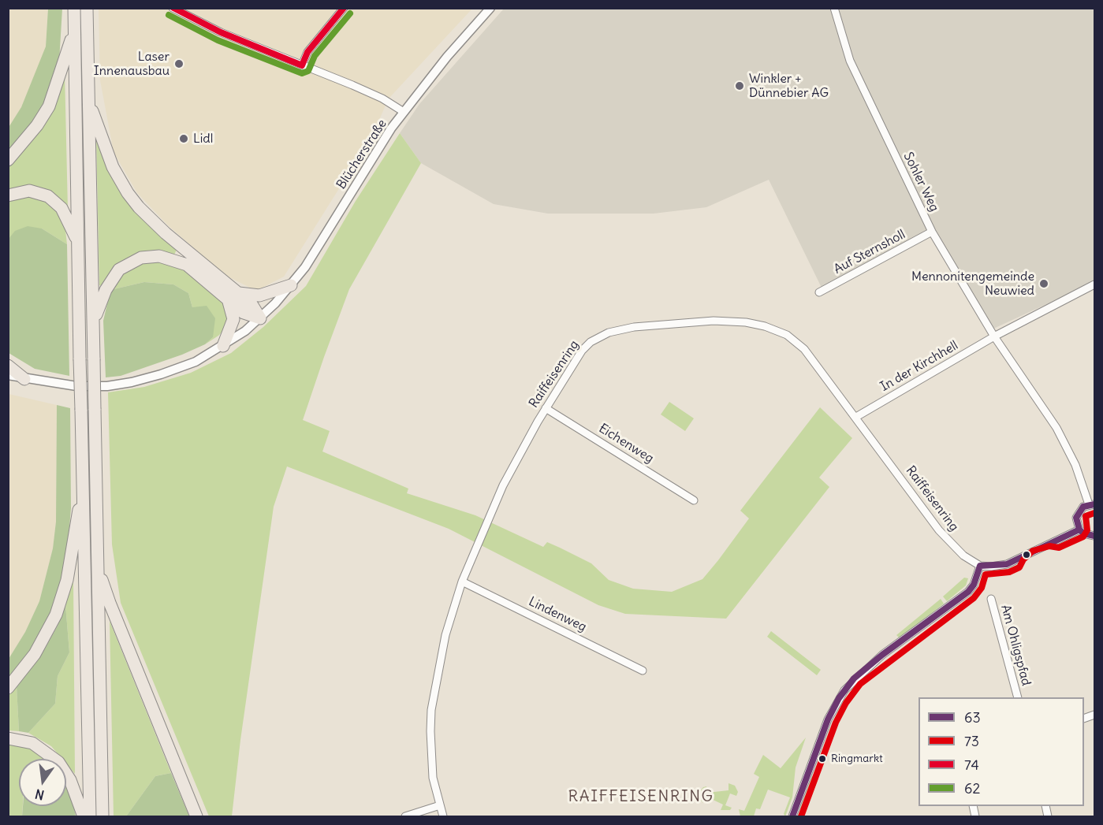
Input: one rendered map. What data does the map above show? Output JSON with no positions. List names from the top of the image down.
{
  "streets": {
    "street": [
      "Blücherstraße",
      "Sohler Weg",
      "Auf Sternsholl",
      "In der Kirchhell",
      "Raiffeisenring",
      "Eichenweg",
      "Lindenweg",
      "Am Ohligspfad"
    ]
  },
  "crossings": [
    ["Sohler Weg", "Auf Sternsholl"],
    ["Sohler Weg", "In der Kirchhell"],
    ["In der Kirchhell", "Raiffeisenring"],
    ["Raiffeisenring", "Eichenweg"],
    ["Raiffeisenring", "Lindenweg"]
  ],
  "districts": ["RAIFFEISENRING"],
  "places": [
    "Laser Innenausbau",
    "Winkler + Dünnebier AG",
    "Lidl",
    "Mennonitengemeinde Neuwied",
    "Ringmarkt"
  ],
  "lines": [
    "transit line 74",
    "transit line 62",
    "transit line 63",
    "transit line 73"
  ],
  "legend": [
    "63",
    "73",
    "74",
    "62"
  ],
  "north": "bottom"
}
